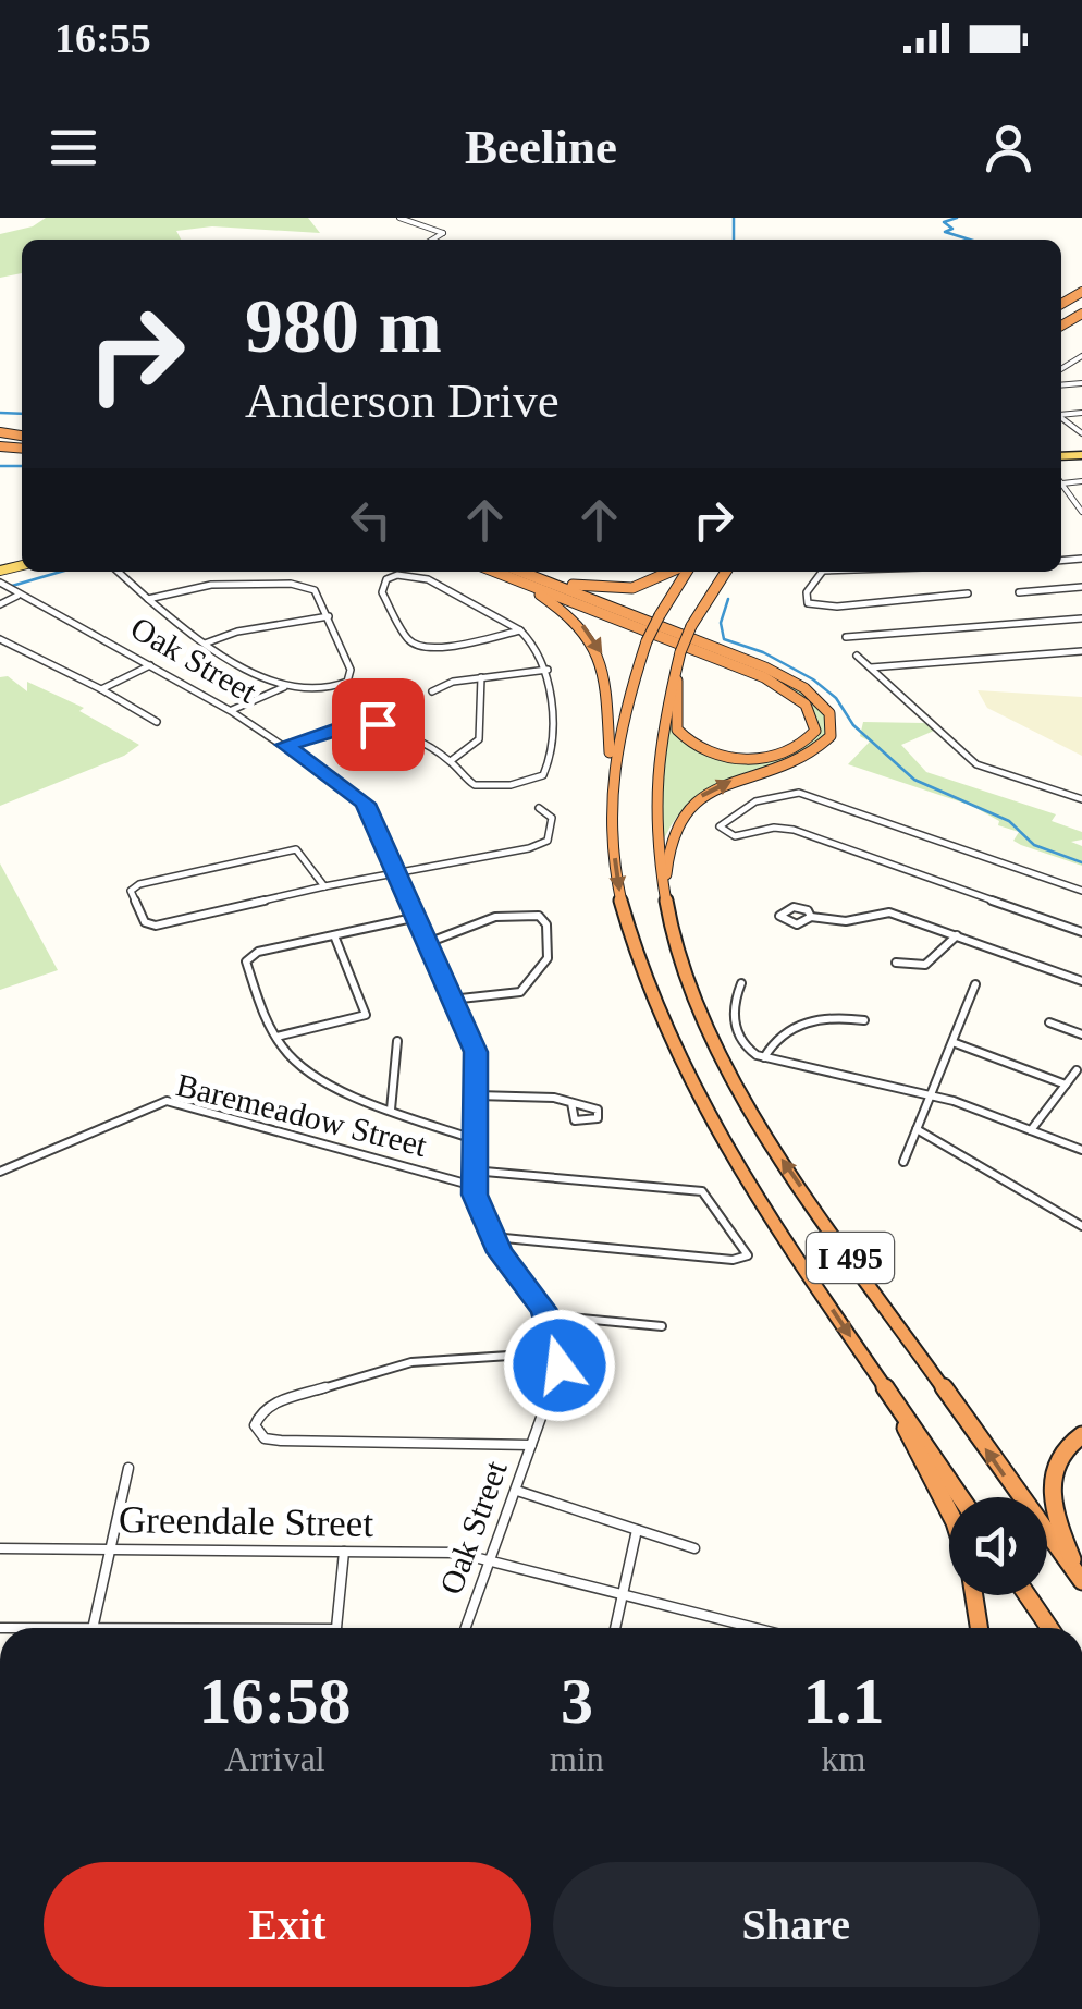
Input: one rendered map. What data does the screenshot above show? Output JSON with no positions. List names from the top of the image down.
{
  "streets": {
    "highway": ["I 495"],
    "street": ["Oak Street", "Baremeadow Street", "Greendale Street"]
  },
  "crossings": [
    ["Oak Street", "Baremeadow Street"],
    ["Oak Street", "Greendale Street"]
  ],
  "page": {
    "status": "16:55",
    "header": "Beeline",
    "turn": ["980 m", "Anderson Drive"],
    "eta": [
      "16:58",
      "Arrival",
      "3",
      "min",
      "1.1",
      "km"
    ],
    "buttons": ["Exit", "Share"]
  }
}
